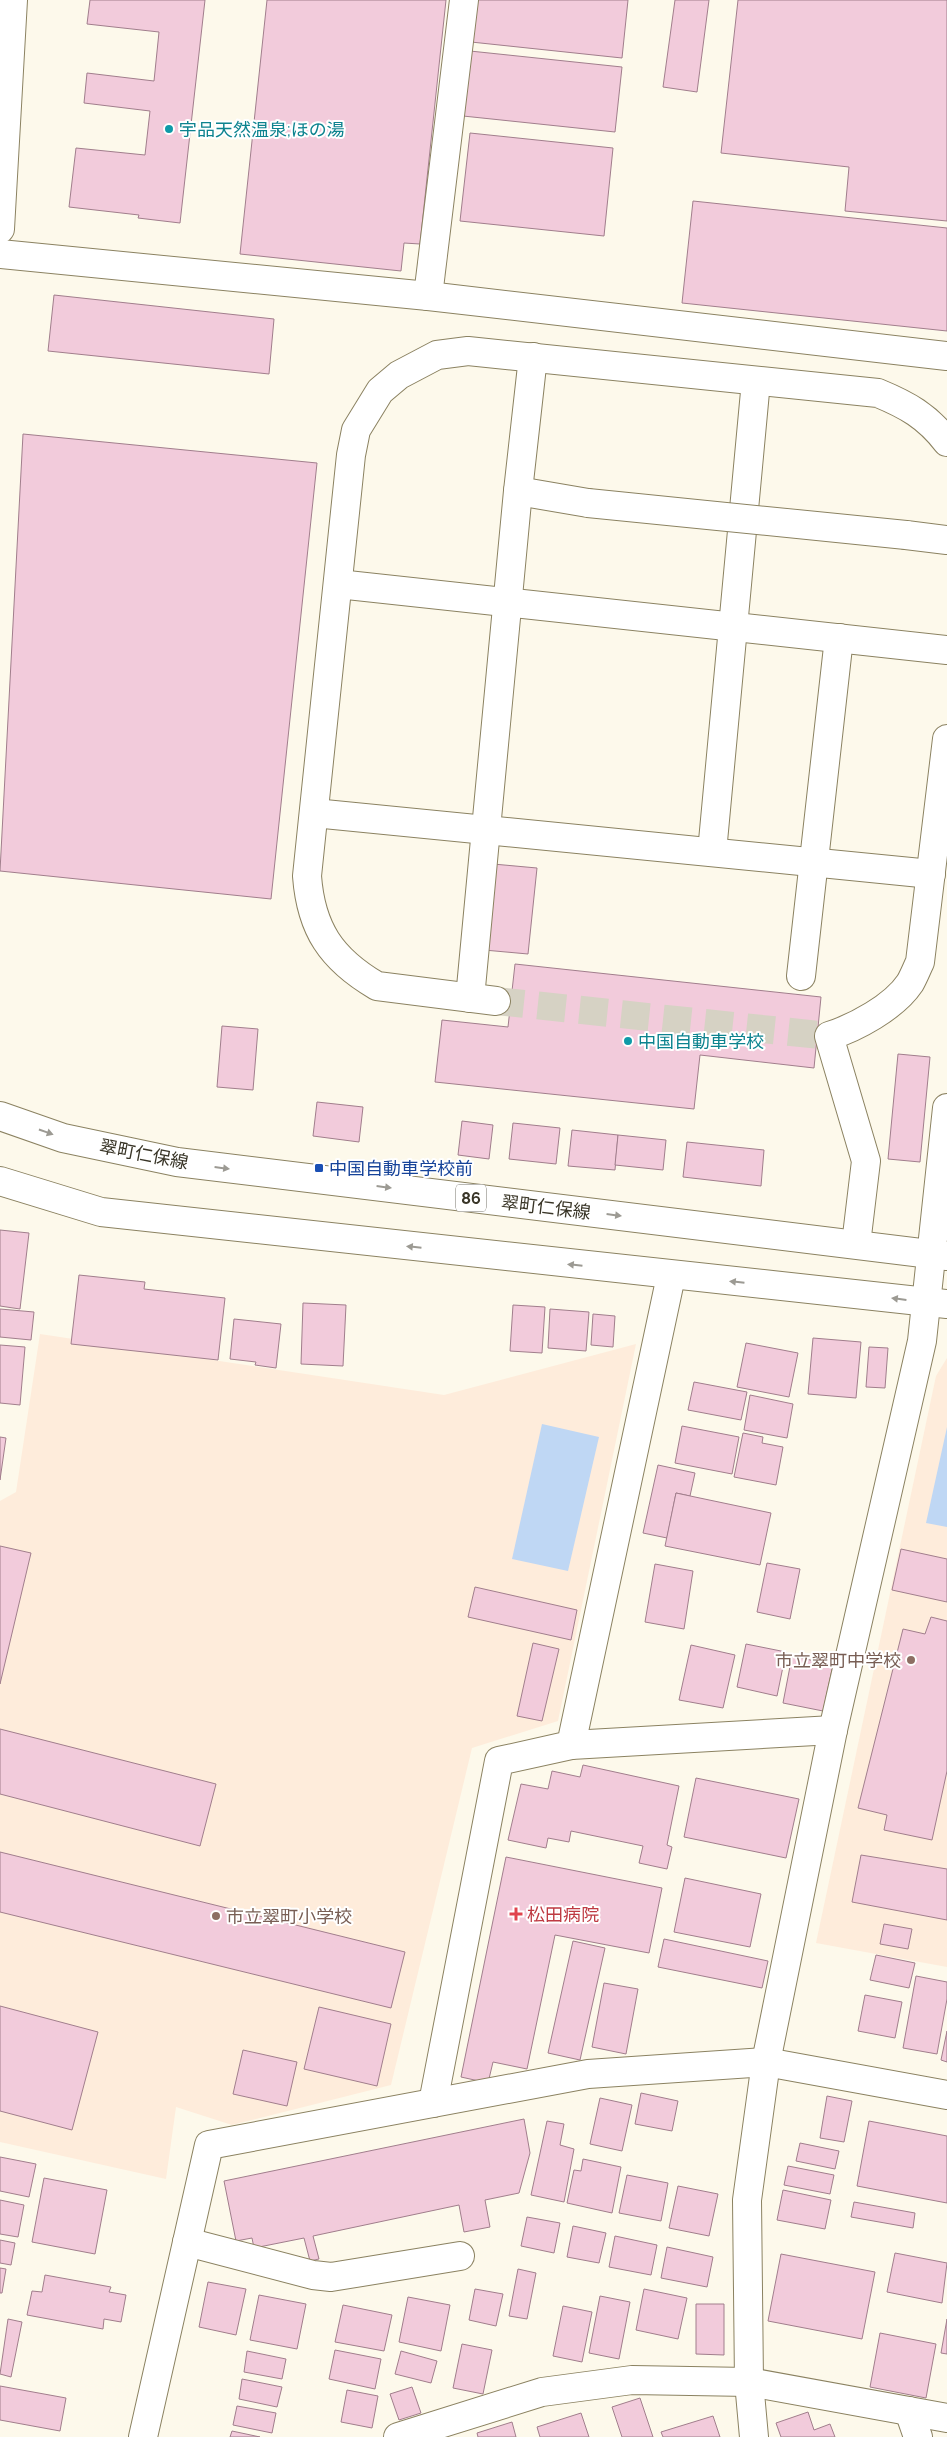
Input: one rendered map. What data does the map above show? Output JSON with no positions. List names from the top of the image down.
{
  "streets": {
    "street": ["翠町仁保線", "86"]
  },
  "places": {
    "other": [
      "宇品天然温泉;ほの湯",
      "中国自動車学校",
      "市立翠町中学校",
      "市立翠町小学校"
    ],
    "transit": ["中国自動車学校前"],
    "health": ["松田病院"]
  }
}
